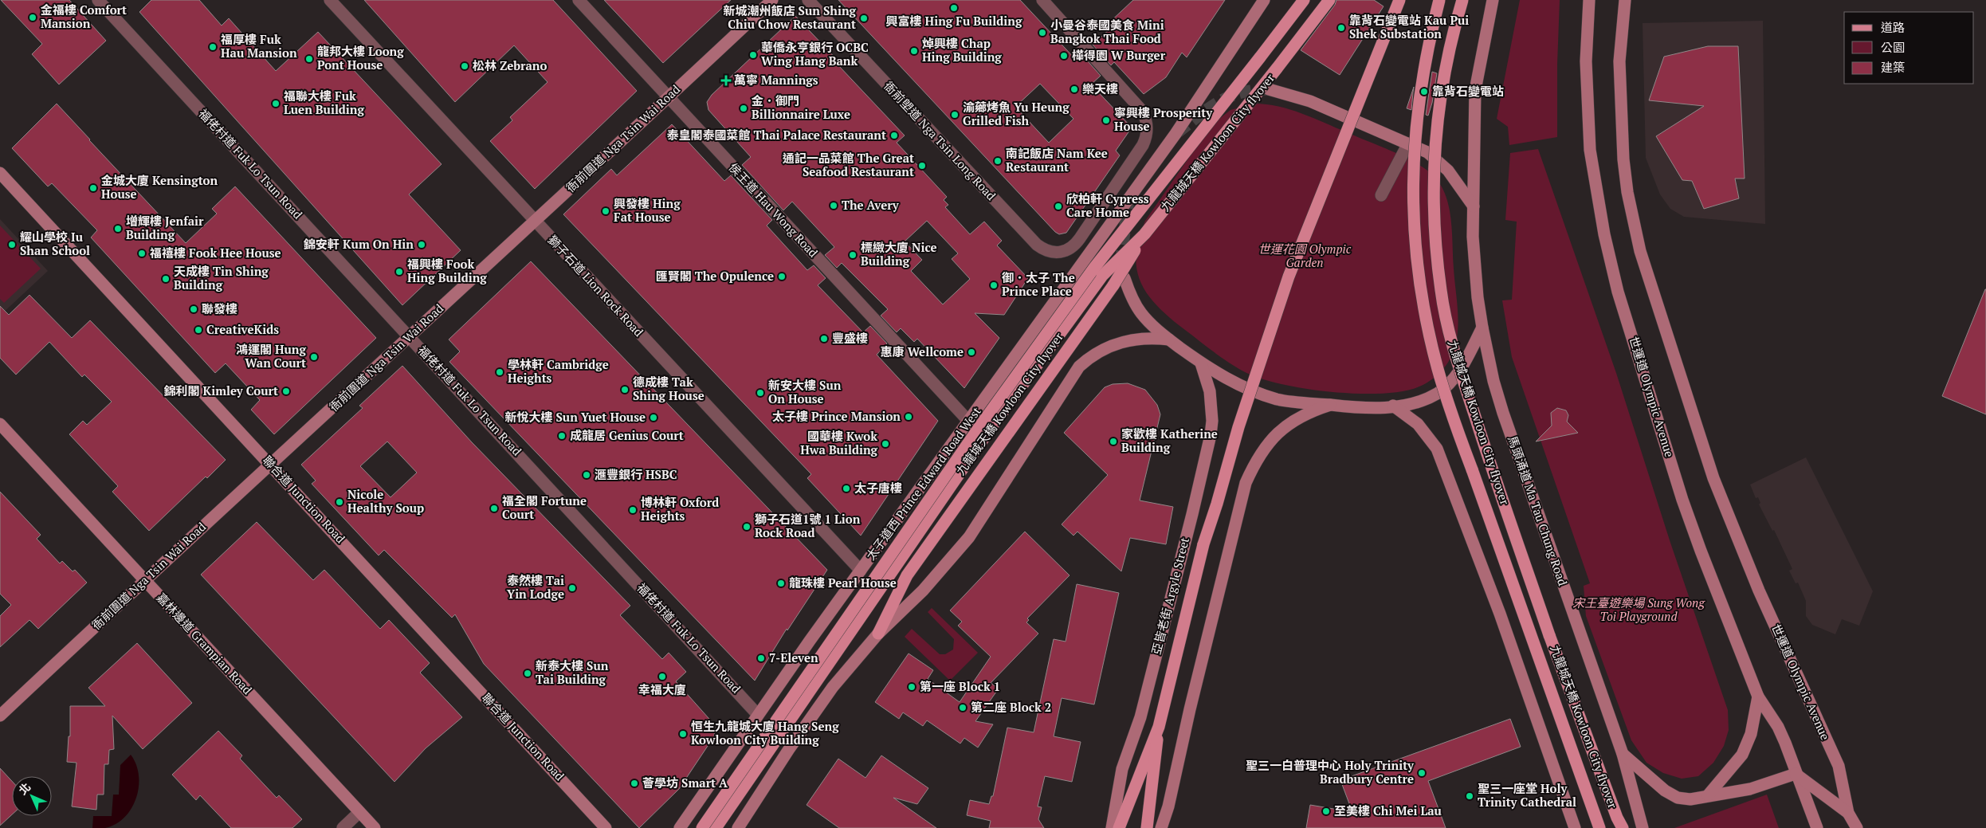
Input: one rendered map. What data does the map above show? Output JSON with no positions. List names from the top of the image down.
{
  "streets": {
    "main road": [
      "衙前圍道 Nga Tsin Wai Road",
      "九龍城天橋 Kowloon City flyover",
      "世運道 Olympic Avenue",
      "太子道西 Prince Edward Road West",
      "聯合道 Junction Road",
      "馬頭涌道 Ma Tau Chung Road",
      "亞皆老街 Argyle Street",
      "嘉林邊道 Grampian Road"
    ],
    "street": [
      "衙前塱道 Nga Tsin Long Road",
      "福佬村道 Fuk Lo Tsun Road",
      "侯王道 Hau Wong Road",
      "獅子石道 Lion Rock Road"
    ]
  },
  "crossings": [
    ["衙前圍道 Nga Tsin Wai Road", "福佬村道 Fuk Lo Tsun Road"],
    ["衙前圍道 Nga Tsin Wai Road", "侯王道 Hau Wong Road"],
    ["衙前圍道 Nga Tsin Wai Road", "獅子石道 Lion Rock Road"],
    ["衙前圍道 Nga Tsin Wai Road", "聯合道 Junction Road"],
    ["衙前圍道 Nga Tsin Wai Road", "嘉林邊道 Grampian Road"],
    ["福佬村道 Fuk Lo Tsun Road", "太子道西 Prince Edward Road West"],
    ["侯王道 Hau Wong Road", "太子道西 Prince Edward Road West"],
    ["獅子石道 Lion Rock Road", "太子道西 Prince Edward Road West"]
  ],
  "parks": ["世運花園 Olympic Garden", "宋王臺遊樂場 Sung Wong Toi Playground"],
  "places": {
    "other": [
      "興富樓 Hing Fu Building",
      "金福樓 Comfort Mansion",
      "新城潮州飯店 Sun Shing Chiu Chow Restaurant",
      "靠背石變電站 Kau Pui Shek Substation",
      "小曼谷泰國美食 Mini Bangkok Thai Food",
      "福厚樓 Fuk Hau Mansion",
      "焯興樓 Chap Hing Building",
      "華僑永亨銀行 OCBC Wing Hang Bank",
      "樺得園 W Burger",
      "龍邦大樓 Loong Pont House",
      "松林 Zebrano",
      "樂天樓",
      "靠背石變電站",
      "福聯大樓 Fuk Luen Building",
      "金．御門 Billionnaire Luxe",
      "渝薌烤魚 Yu Heung Grilled Fish",
      "寧興樓 Prosperity House",
      "泰皇閣泰國菜館 Thai Palace Restaurant",
      "南記飯店 Nam Kee Restaurant",
      "通記一品菜館 The Great Seafood Restaurant",
      "金城大廈 Kensington House",
      "The Avery",
      "欣柏軒 Cypress Care Home",
      "興發樓 Hing Fat House",
      "增輝樓 Jenfair Building",
      "耀山學校 Iu Shan School",
      "錦安軒 Kum On Hin",
      "福禧樓 Fook Hee House",
      "標緻大廈 Nice Building",
      "福興樓 Fook Hing Building",
      "匯賢閣 The Opulence",
      "天成樓 Tin Shing Building",
      "御．太子 The Prince Place",
      "聯發樓",
      "CreativeKids",
      "豐盛樓",
      "惠康 Wellcome",
      "鴻運閣 Hung Wan Court",
      "學林軒 Cambridge Heights",
      "德成樓 Tak Shing House",
      "錦利閣 Kimley Court",
      "新安大樓 Sun On House",
      "太子樓 Prince Mansion",
      "新悅大樓 Sun Yuet House",
      "成龍居 Genius Court",
      "家歡樓 Katherine Building",
      "國華樓 Kwok Hwa Building",
      "滙豐銀行 HSBC",
      "太子唐樓",
      "Nicole Healthy Soup",
      "福全閣 Fortune Court",
      "博林軒 Oxford Heights",
      "獅子石道1號 1 Lion Rock Road",
      "龍珠樓 Pearl House",
      "泰然樓 Tai Yin Lodge",
      "7-Eleven",
      "新泰大樓 Sun Tai Building",
      "幸福大廈",
      "第一座 Block 1",
      "第二座 Block 2",
      "恒生九龍城大廈 Hang Seng Kowloon City Building",
      "聖三一白普理中心 Holy Trinity Bradbury Centre",
      "薈學坊 Smart A",
      "聖三一座堂 Holy Trinity Cathedral",
      "至美樓 Chi Mei Lau"
    ],
    "health": ["萬寧 Mannings"]
  },
  "legend": ["道路", "公園", "建築"],
  "north": "top left"
}
